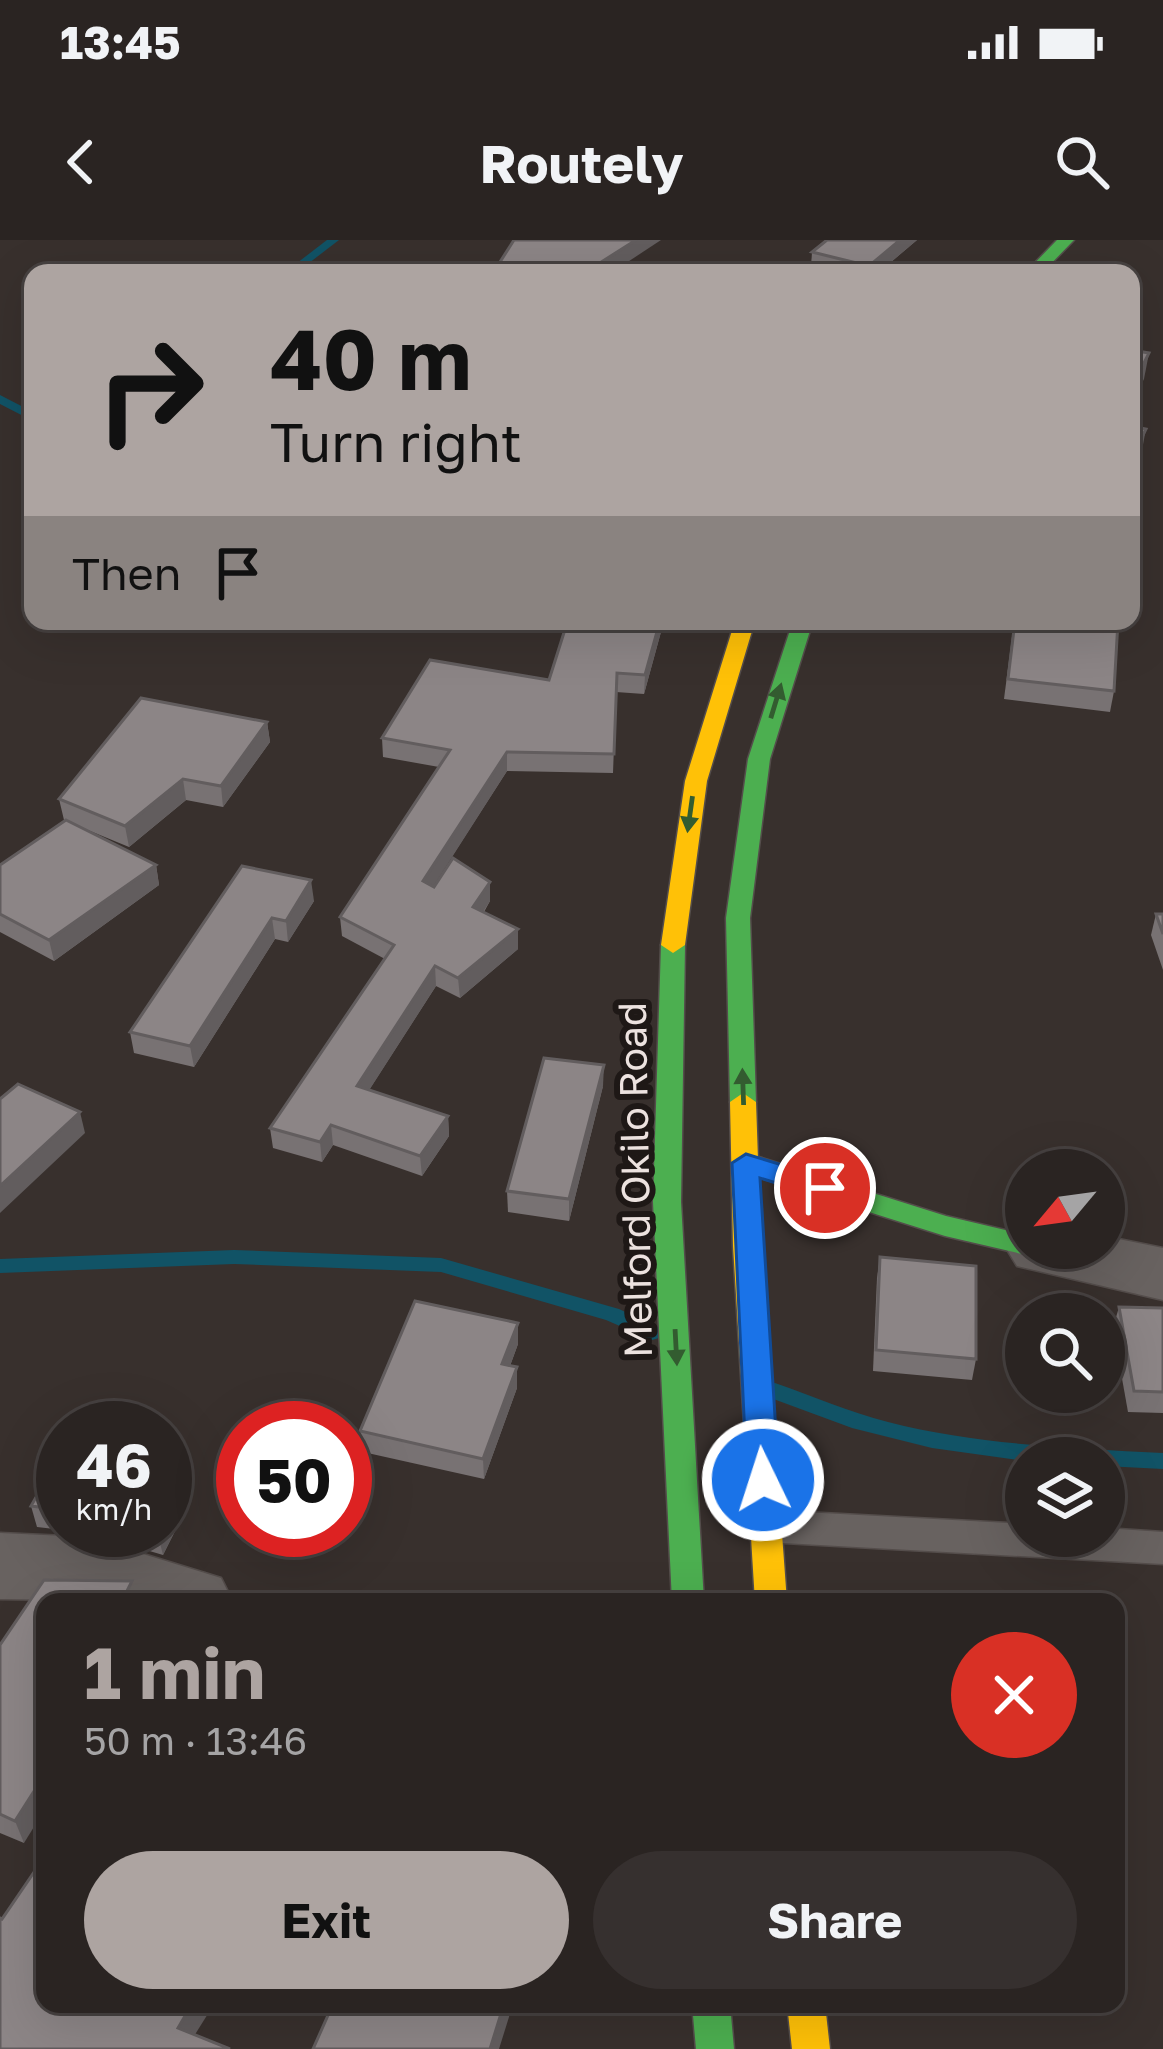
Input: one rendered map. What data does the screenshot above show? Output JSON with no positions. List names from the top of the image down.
{
  "streets": {
    "main road": ["Melford Okilo Road"]
  },
  "north": "bottom left",
  "page": {
    "status": "13:45",
    "header": "Routely",
    "turn": ["40 m", "Turn right"],
    "then": "Then",
    "speed": "46 km/h",
    "limit": "50",
    "heading": ["1 min", "50 m · 13:46"],
    "buttons": ["Exit", "Share"]
  }
}
